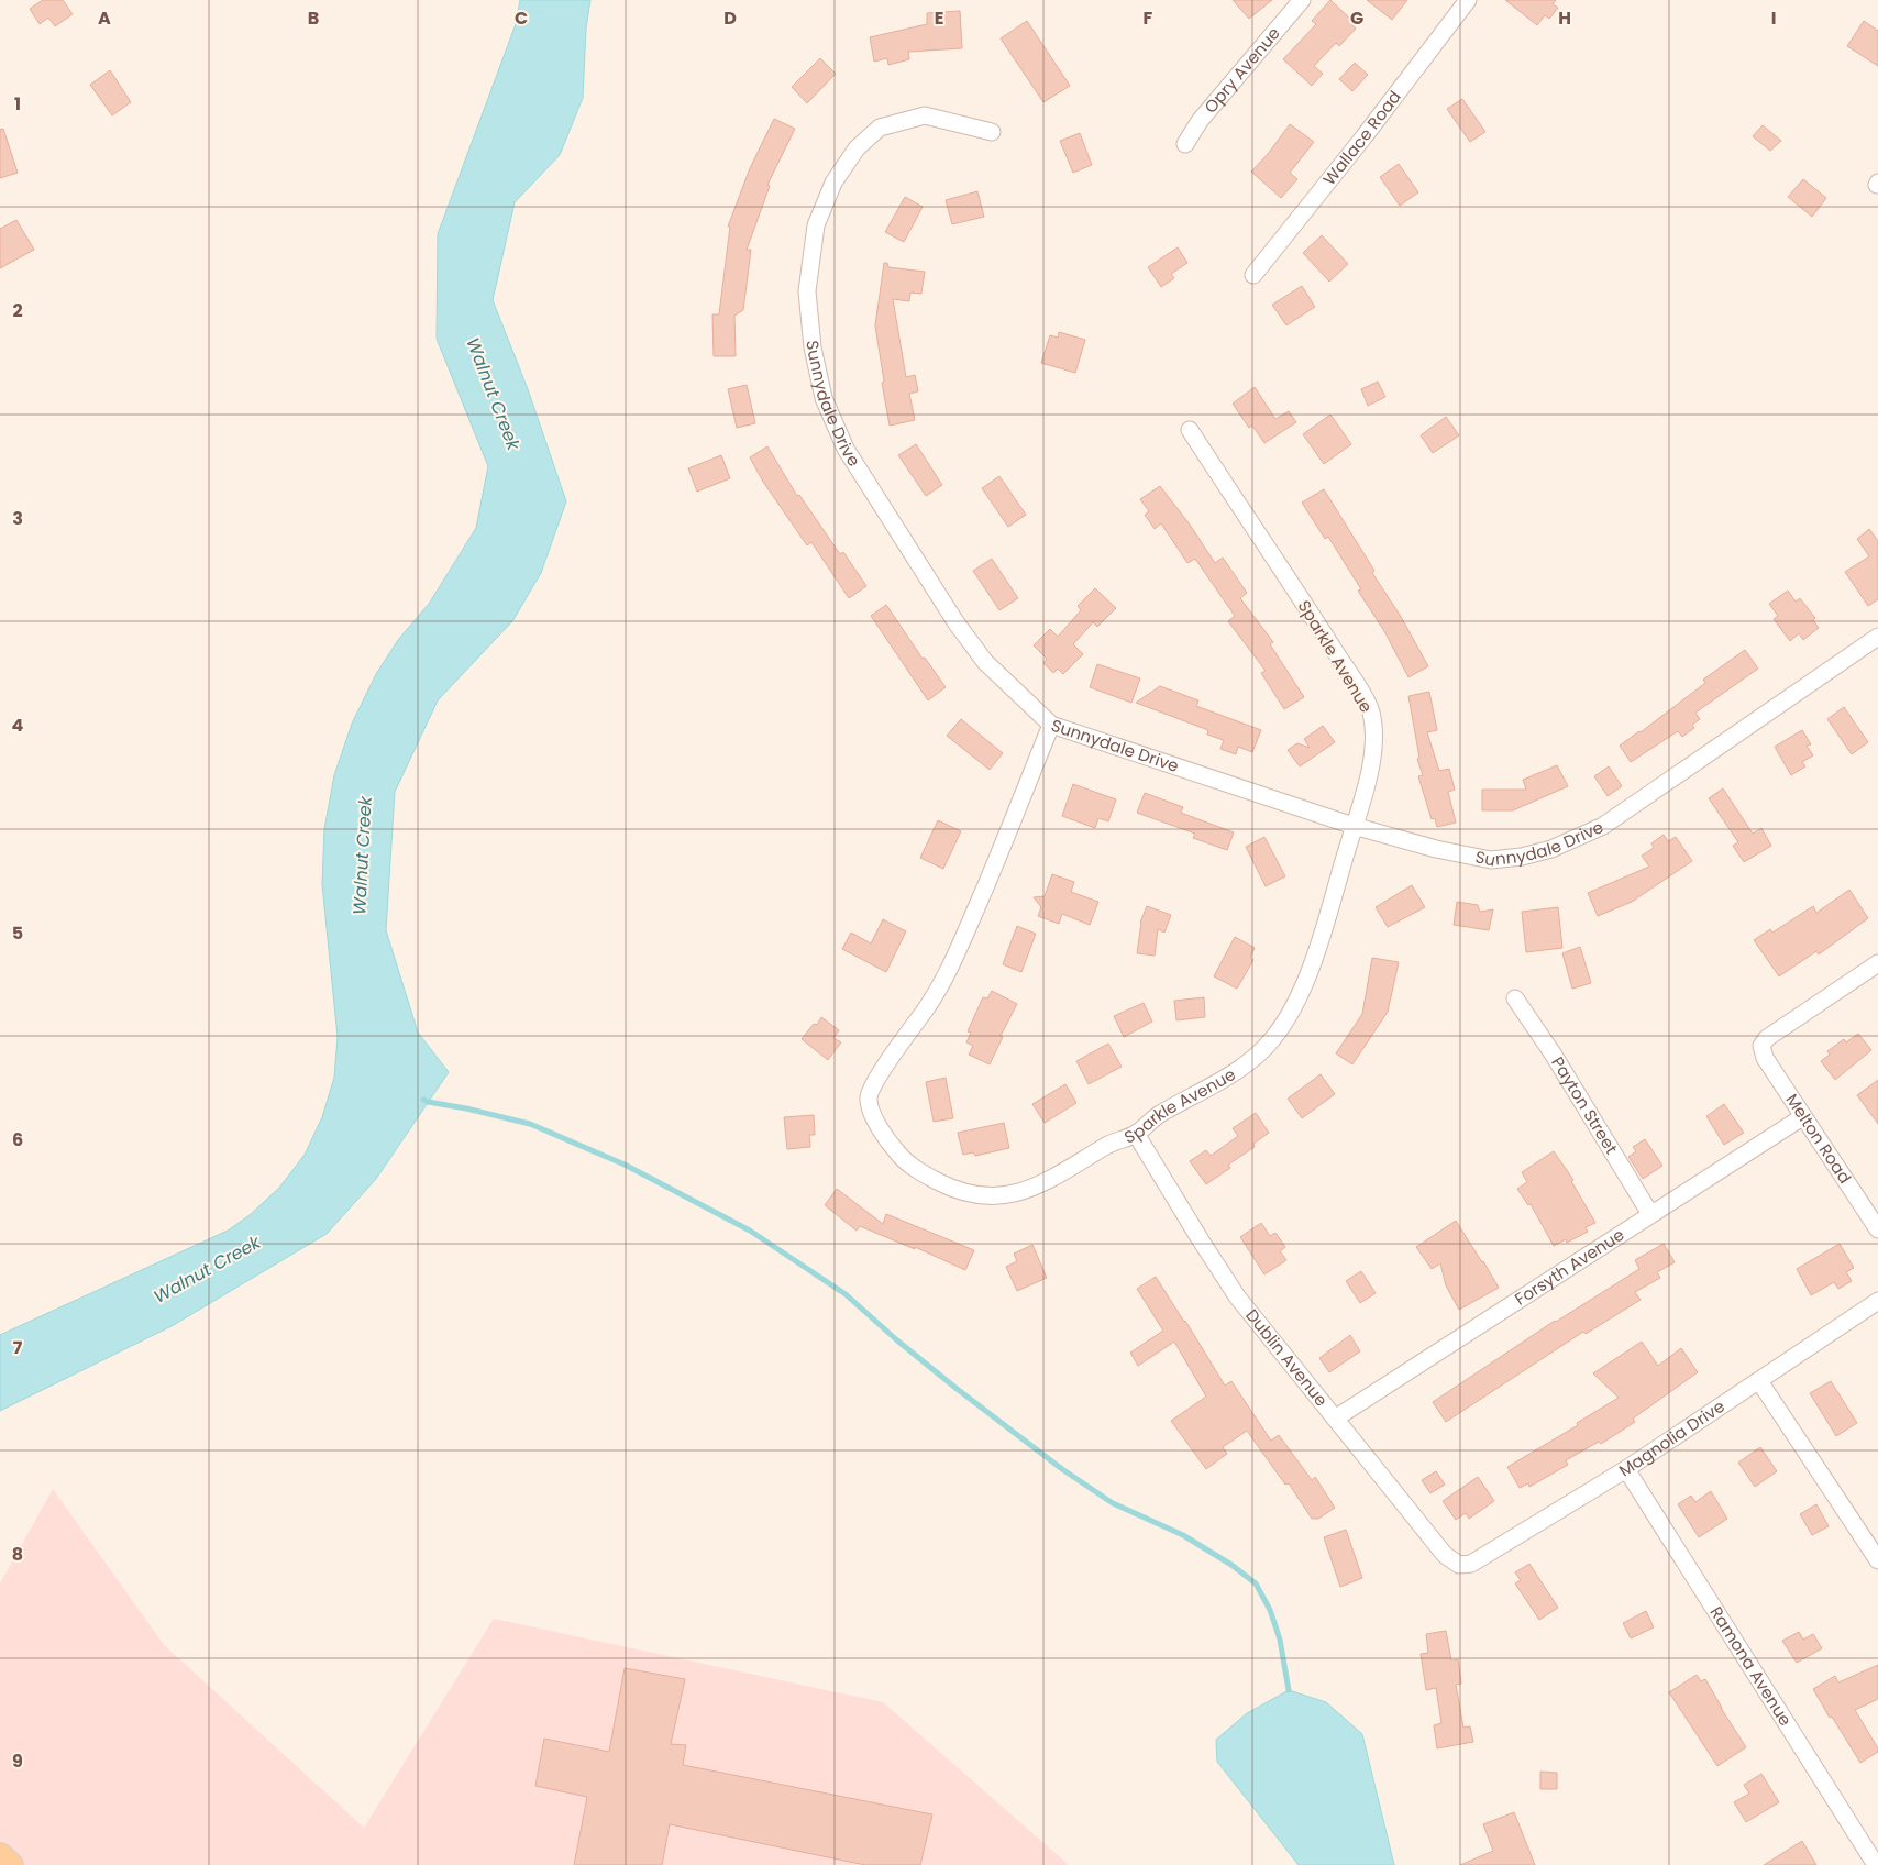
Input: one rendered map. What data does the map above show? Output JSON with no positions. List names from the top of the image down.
{
  "streets": {
    "street": [
      "Opry Avenue",
      "Wallace Road",
      "Sunnydale Drive",
      "Sparkle Avenue",
      "Payton Street",
      "Melton Road",
      "Forsyth Avenue",
      "Dublin Avenue",
      "Magnolia Drive",
      "Ramona Avenue"
    ]
  },
  "crossings": [
    ["Sunnydale Drive", "Sparkle Avenue"],
    ["Sparkle Avenue", "Dublin Avenue"],
    ["Payton Street", "Forsyth Avenue"],
    ["Melton Road", "Forsyth Avenue"],
    ["Forsyth Avenue", "Dublin Avenue"],
    ["Dublin Avenue", "Magnolia Drive"],
    ["Magnolia Drive", "Ramona Avenue"]
  ],
  "water": ["Walnut Creek"],
  "grid": {
    "columns": [
      "A",
      "B",
      "C",
      "D",
      "E",
      "F",
      "G",
      "H",
      "I"
    ],
    "rows": [
      "1",
      "2",
      "3",
      "4",
      "5",
      "6",
      "7",
      "8",
      "9"
    ]
  }
}
